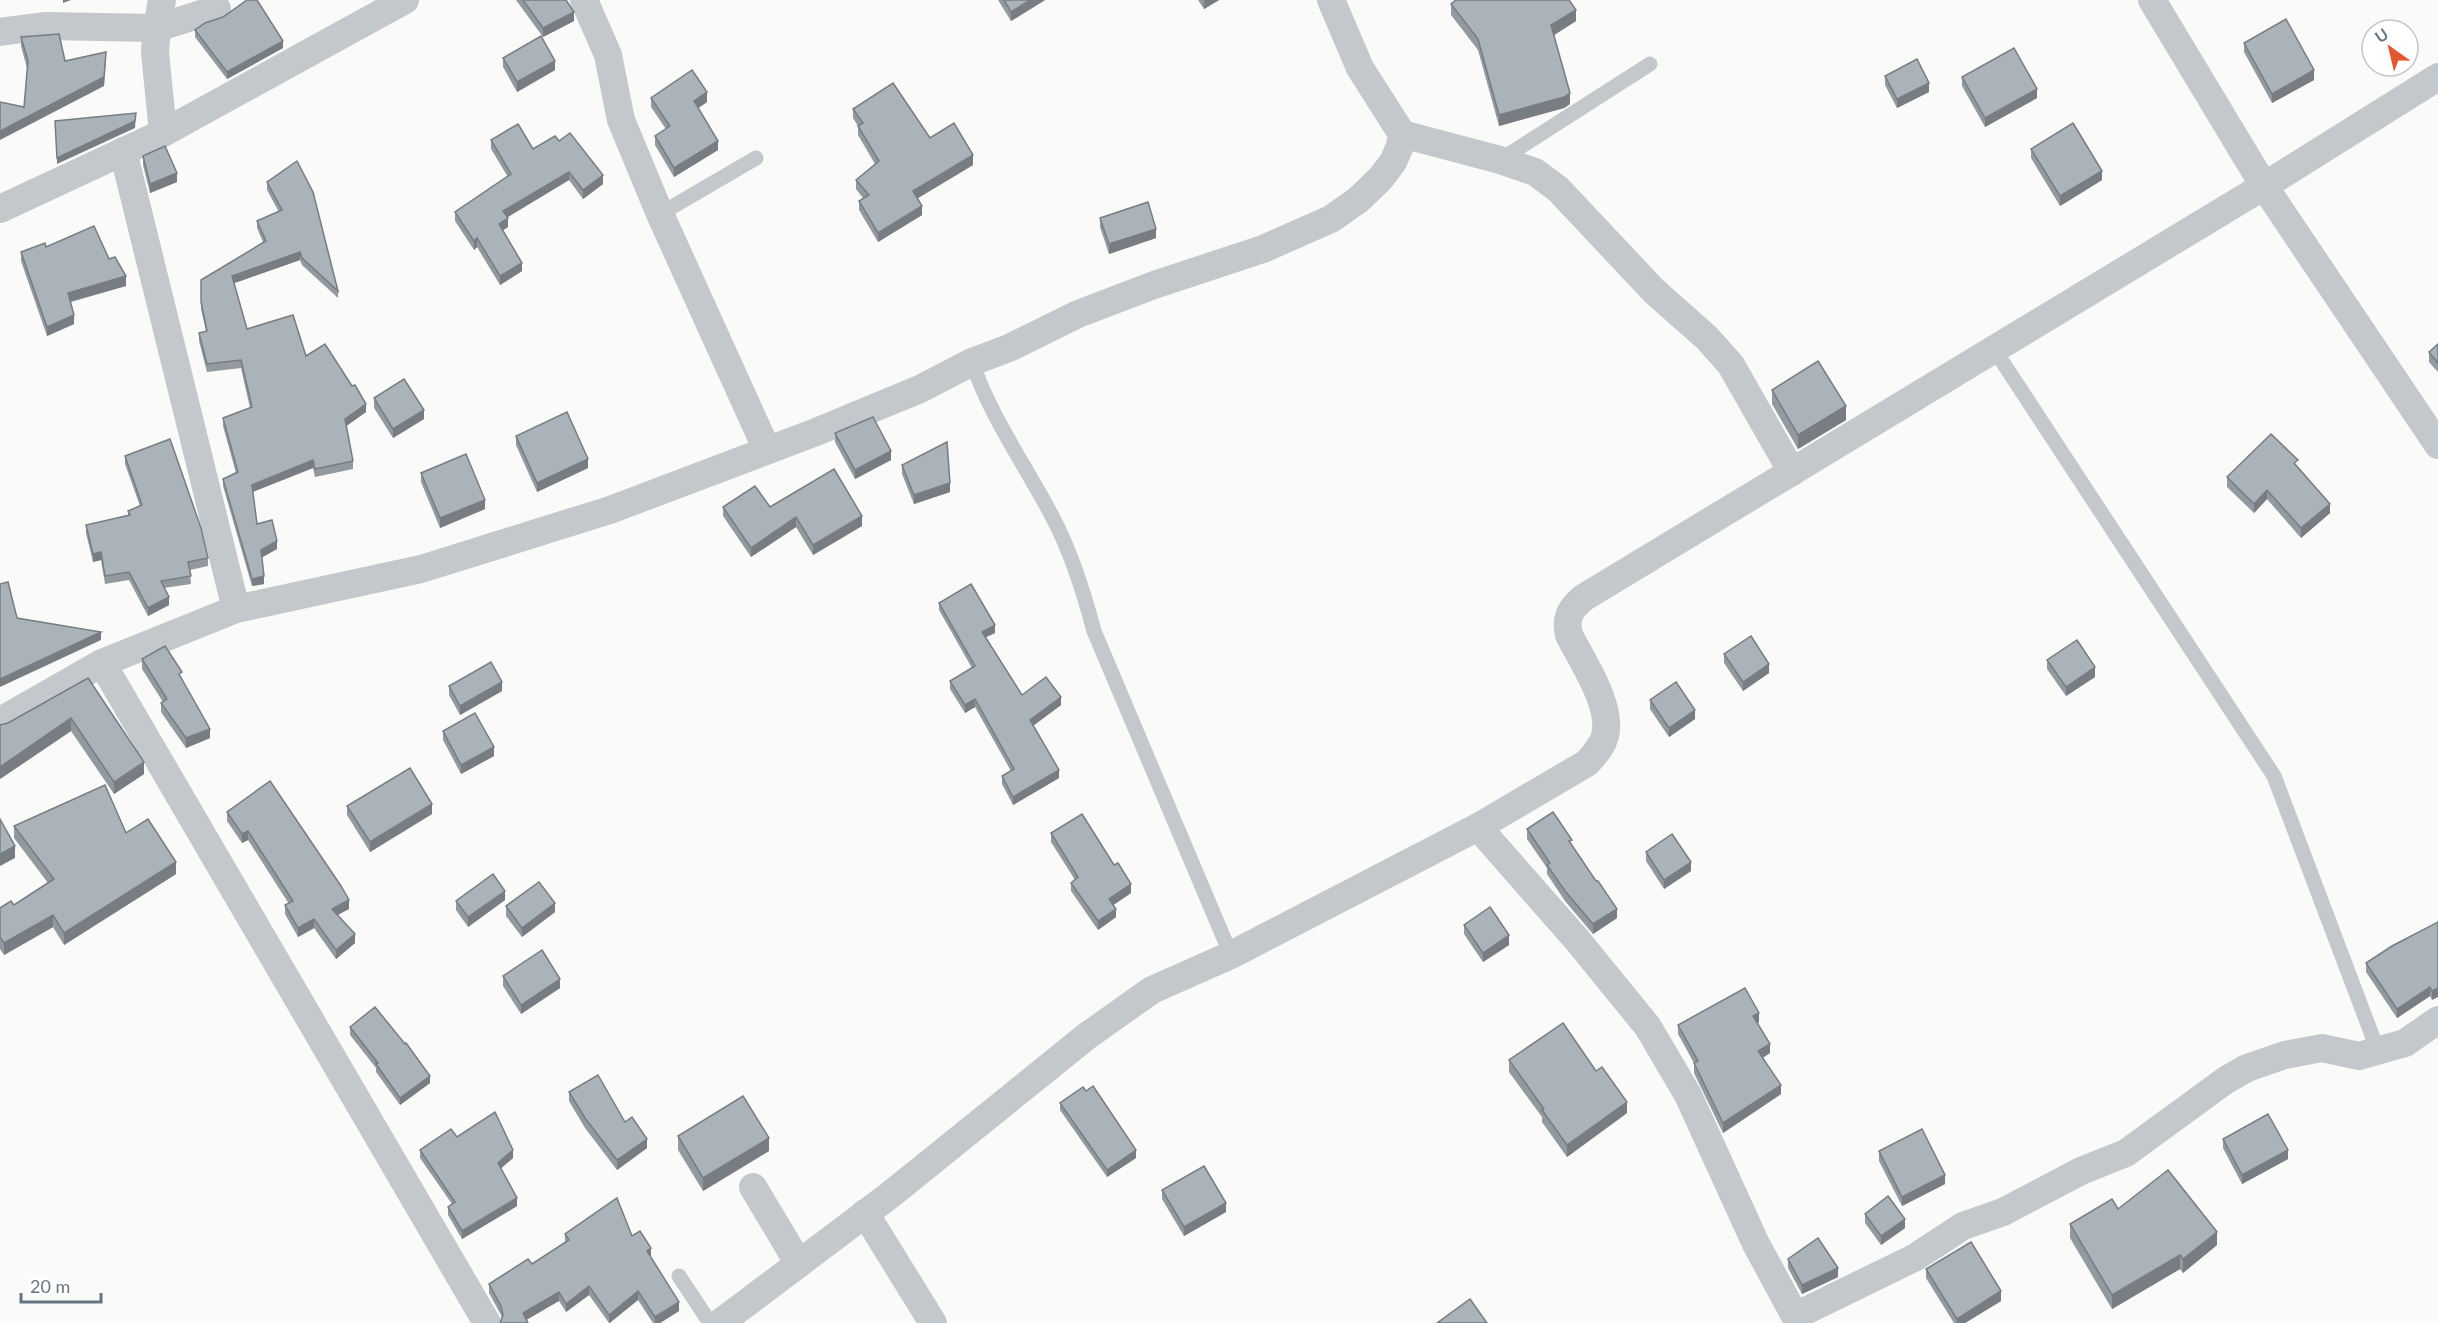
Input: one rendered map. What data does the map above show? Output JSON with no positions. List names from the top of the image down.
{
  "scale_bar": "20 m",
  "north": "top left"
}
